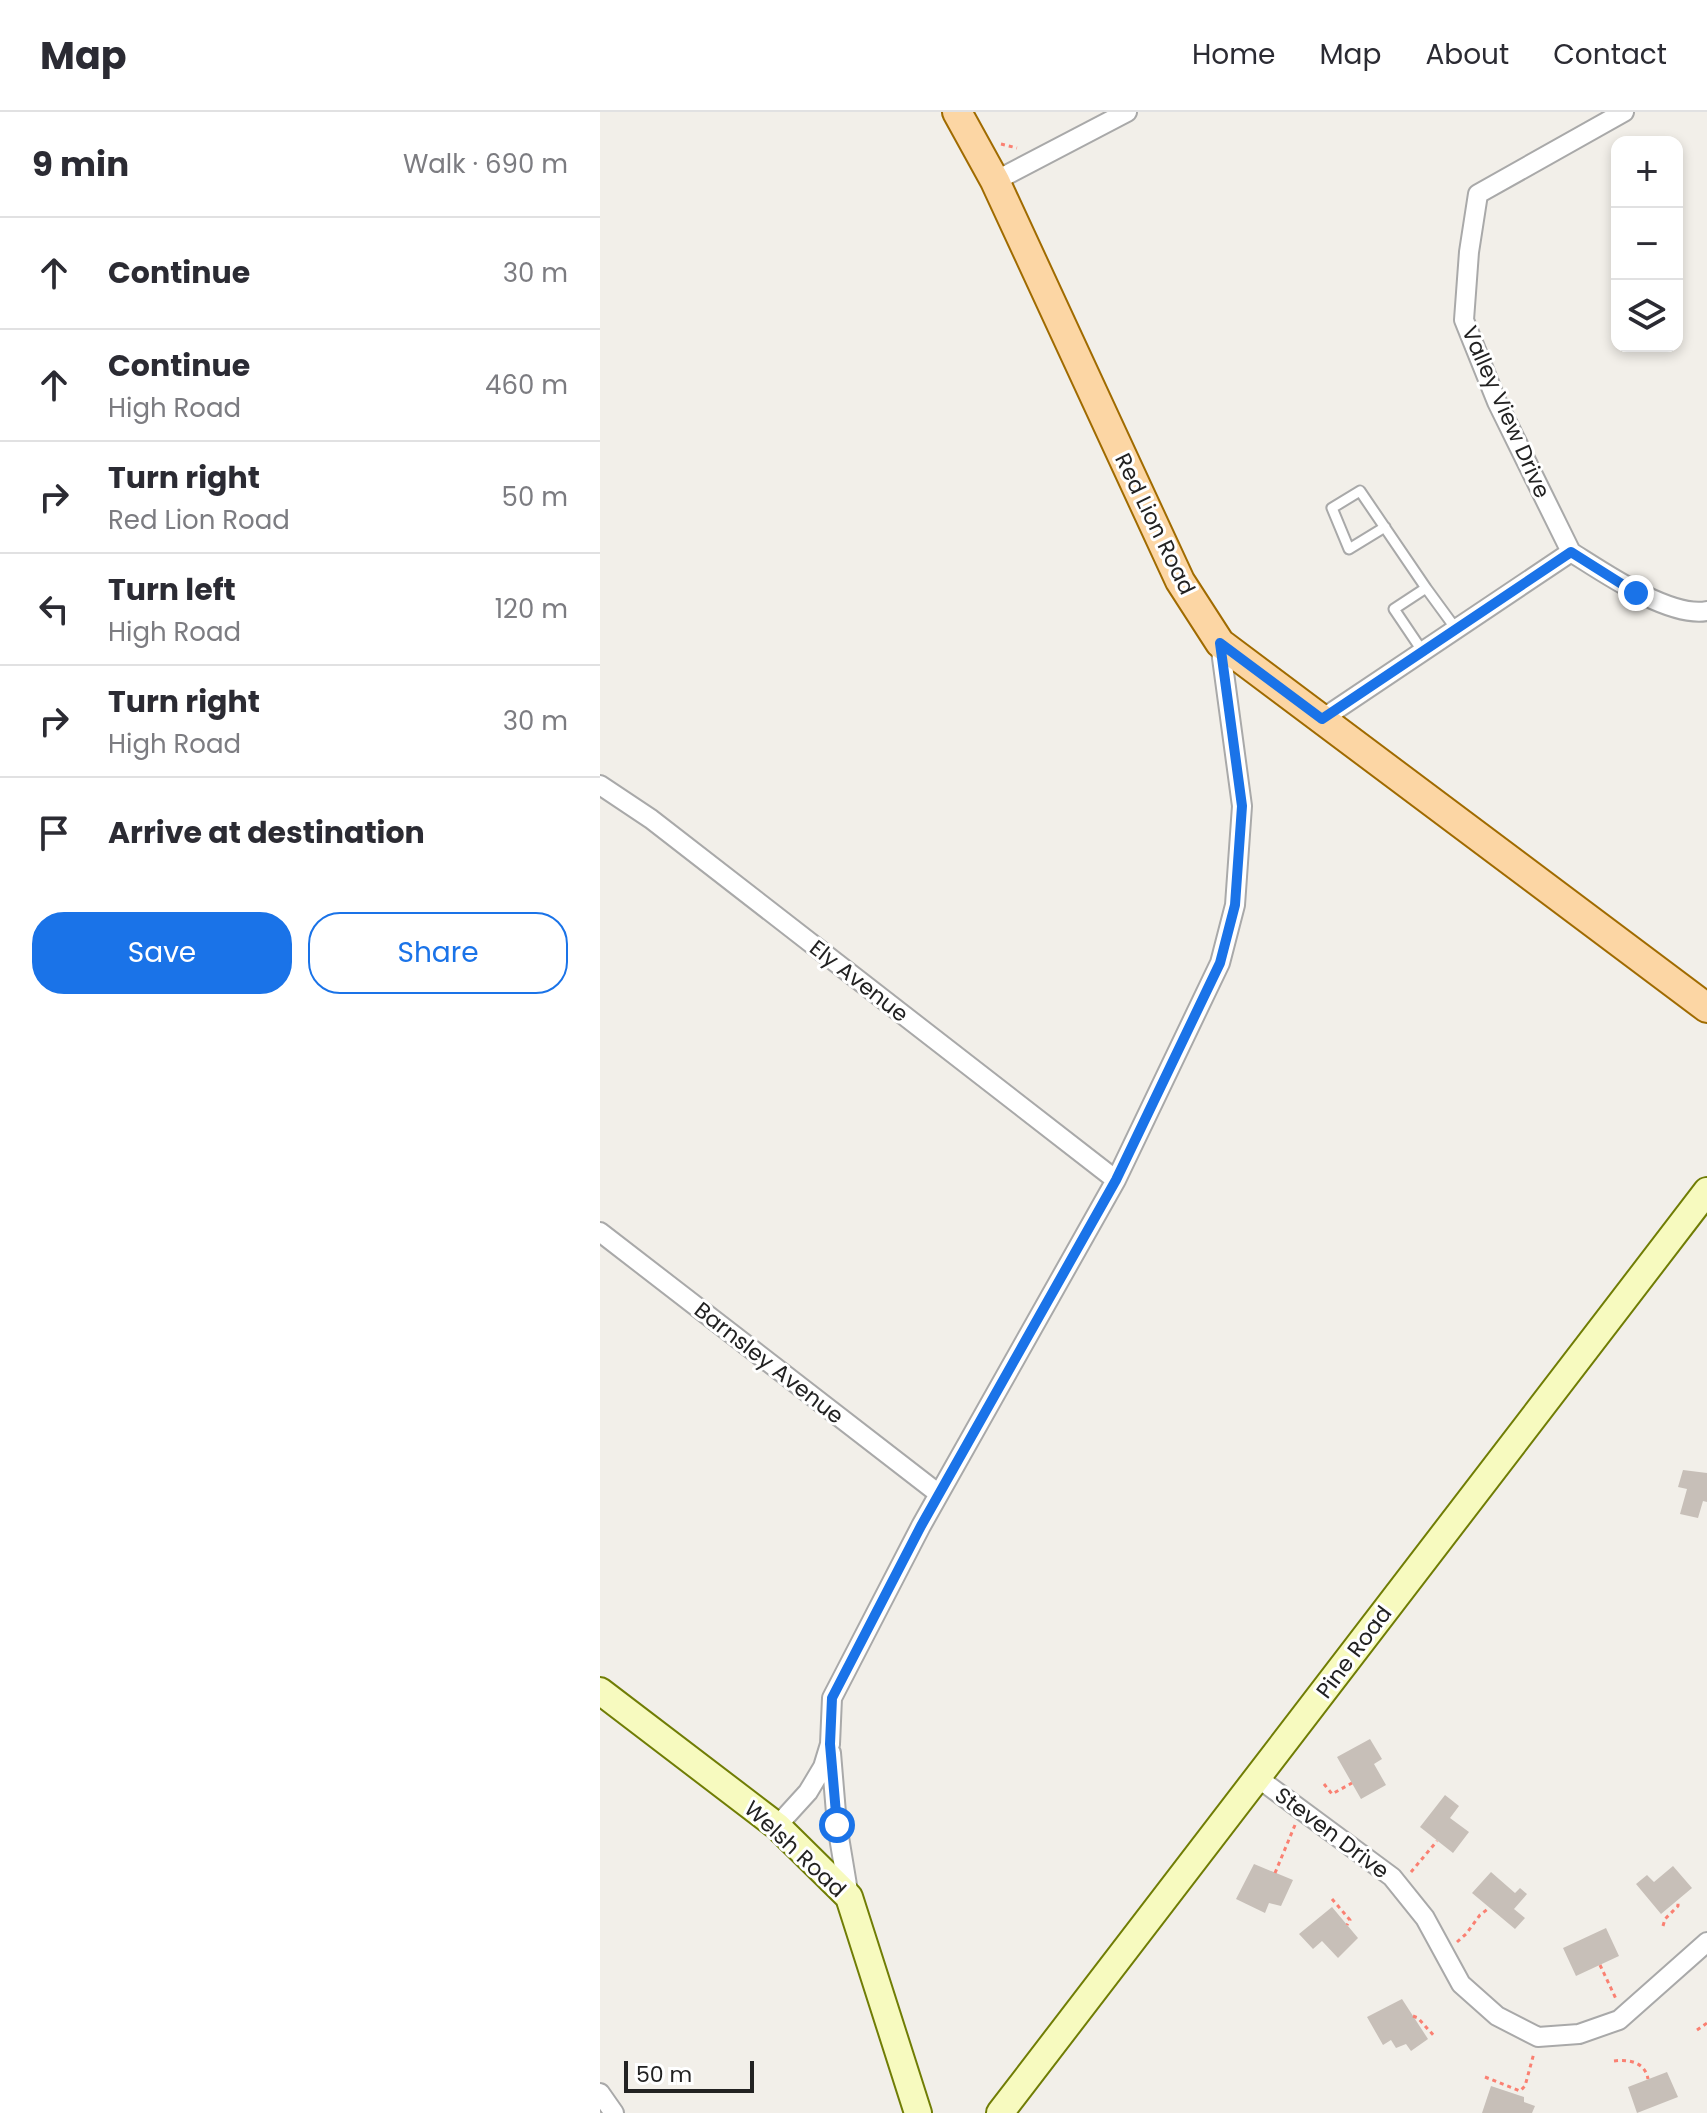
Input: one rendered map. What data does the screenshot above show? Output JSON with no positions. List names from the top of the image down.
{
  "streets": {
    "main road": ["Red Lion Road"],
    "street": [
      "Valley View Drive",
      "Ely Avenue",
      "Barnsley Avenue",
      "Pine Road",
      "Steven Drive",
      "Welsh Road"
    ]
  },
  "crossings": [
    ["Pine Road", "Steven Drive"]
  ],
  "scale_bar": "50 m",
  "page": {
    "header": "Map",
    "nav": [
      "Home",
      "Map",
      "About",
      "Contact"
    ],
    "heading": ["9 min", "Walk · 690 m"],
    "map_buttons": ["+", "−"],
    "list": [
      ["Continue", "30 m"],
      ["Continue", "High Road", "460 m"],
      ["Turn right", "Red Lion Road", "50 m"],
      ["Turn left", "High Road", "120 m"],
      ["Turn right", "High Road", "30 m"],
      "Arrive at destination"
    ],
    "buttons": ["Save", "Share"],
    "scale": "50 m"
  }
}
